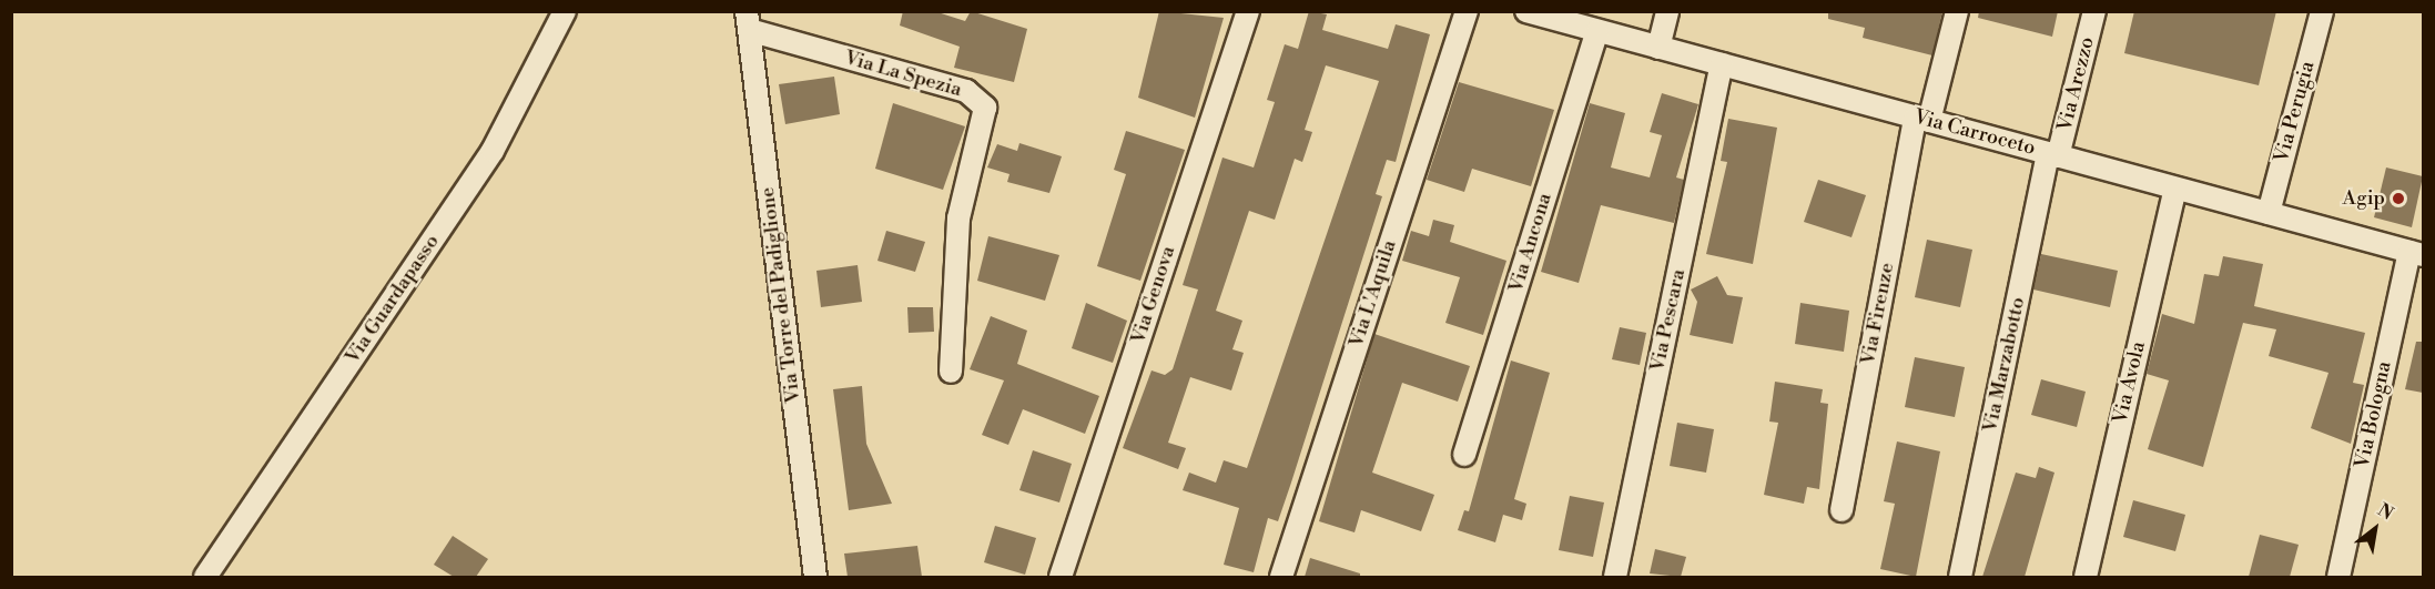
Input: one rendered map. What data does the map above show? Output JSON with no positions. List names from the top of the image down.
{
  "streets": {
    "street": [
      "Via La Spezia",
      "Via Arezzo",
      "Via Perugia",
      "Via Carroceto",
      "Via Ancona",
      "Via L'Aquila",
      "Via Torre del Padiglione",
      "Via Genova",
      "Via Guardapasso",
      "Via Firenze",
      "Via Pescara",
      "Via Marzabotto",
      "Via Avola",
      "Via Bologna"
    ]
  },
  "crossings": [
    ["Via La Spezia", "Via Torre del Padiglione"],
    ["Via Arezzo", "Via Carroceto"],
    ["Via Arezzo", "Via Marzabotto"],
    ["Via Perugia", "Via Carroceto"],
    ["Via Carroceto", "Via Ancona"],
    ["Via Carroceto", "Via Firenze"],
    ["Via Carroceto", "Via Pescara"],
    ["Via Carroceto", "Via Marzabotto"],
    ["Via Carroceto", "Via Avola"],
    ["Via Carroceto", "Via Bologna"]
  ],
  "places": ["Agip"],
  "north": "top right"
}
